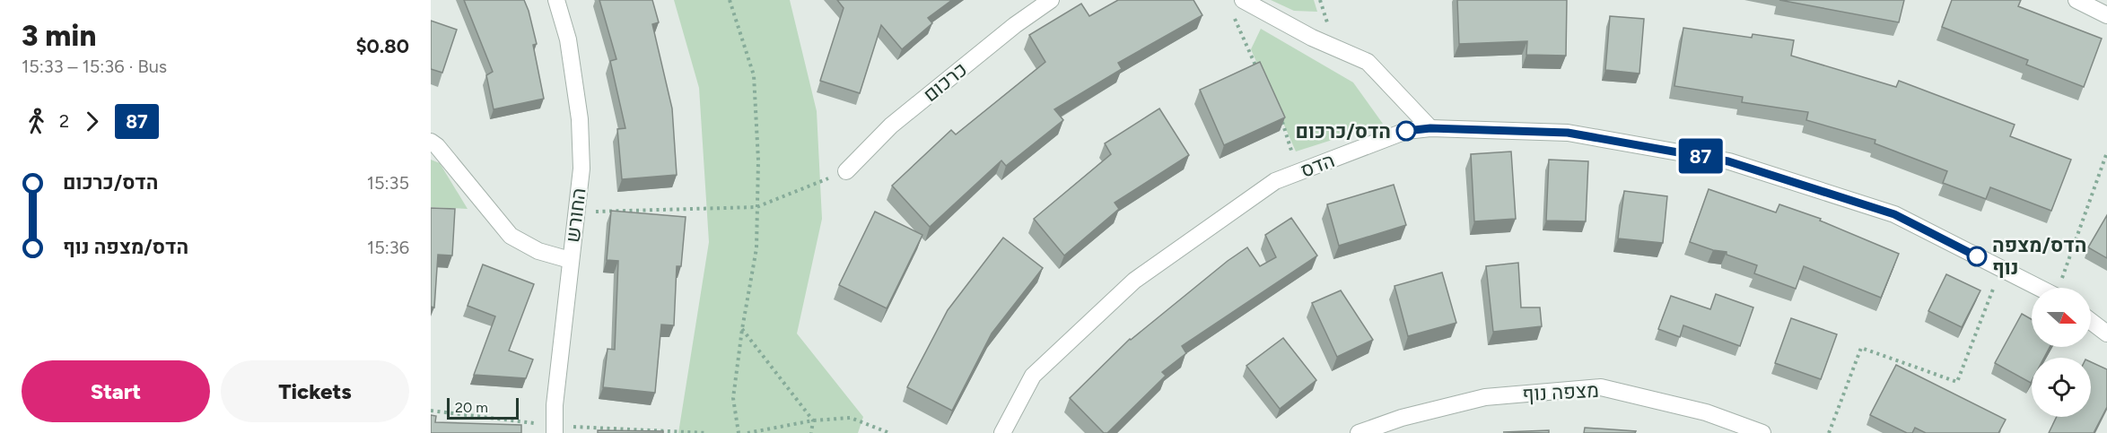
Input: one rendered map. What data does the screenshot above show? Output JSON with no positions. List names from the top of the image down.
{
  "streets": {
    "street": [
      "כרכום",
      "הדס",
      "החורש",
      "מצפה נוף"
    ]
  },
  "places": ["הדס/כרכום", "הדס/מצפה נוף"],
  "lines": ["bus line 87"],
  "scale_bar": "20 m",
  "north": "right",
  "page": {
    "heading": ["3 min", "15:33 – 15:36 · Bus", "$0.80"],
    "on_map": "87",
    "legs": ["2", "87"],
    "list": [
      {
        "name": "הדס/כרכום",
        "value": "15:35"
      },
      {
        "name": "הדס/מצפה נוף",
        "value": "15:36"
      }
    ],
    "buttons": ["Start", "Tickets"],
    "scale": "20 m"
  }
}
